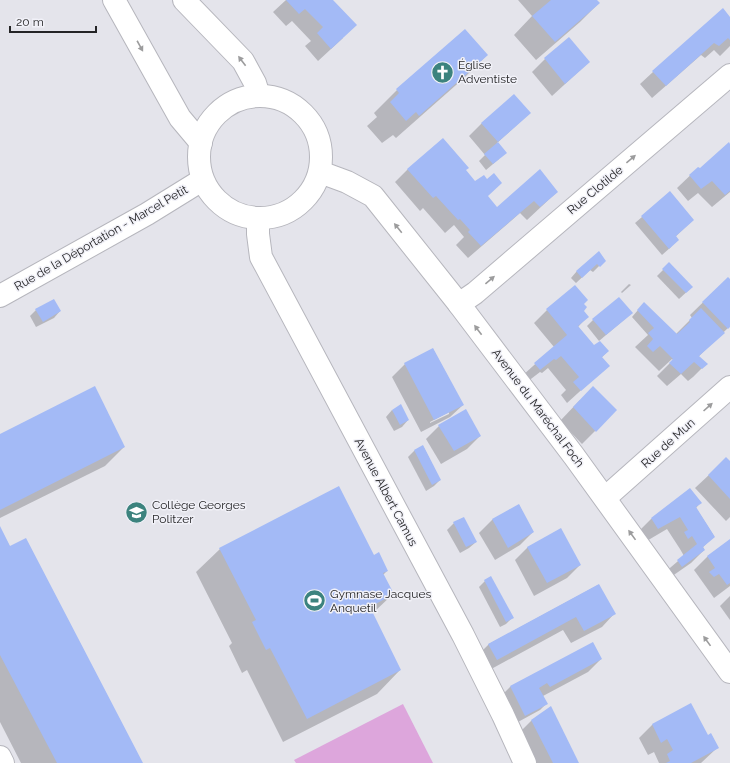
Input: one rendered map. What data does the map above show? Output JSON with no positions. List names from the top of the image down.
{
  "streets": {
    "street": [
      "Rue Clotilde",
      "Rue de la Déportation - Marcel Petit",
      "Avenue du Maréchal Foch",
      "Rue de Mun",
      "Avenue Albert Camus"
    ]
  },
  "crossings": [
    ["Rue Clotilde", "Avenue du Maréchal Foch"],
    ["Rue de la Déportation - Marcel Petit", "Avenue du Maréchal Foch"],
    ["Rue de la Déportation - Marcel Petit", "Avenue Albert Camus"],
    ["Avenue du Maréchal Foch", "Rue de Mun"],
    ["Avenue du Maréchal Foch", "Avenue Albert Camus"]
  ],
  "one_way": ["Rue Clotilde", "Avenue du Maréchal Foch", "Rue de Mun"],
  "places": {
    "church": ["Église Adventiste"],
    "school or university": ["Collège Georges Politzer"],
    "sports": ["Gymnase Jacques Anquetil"]
  },
  "scale_bar": "20 m"
}
